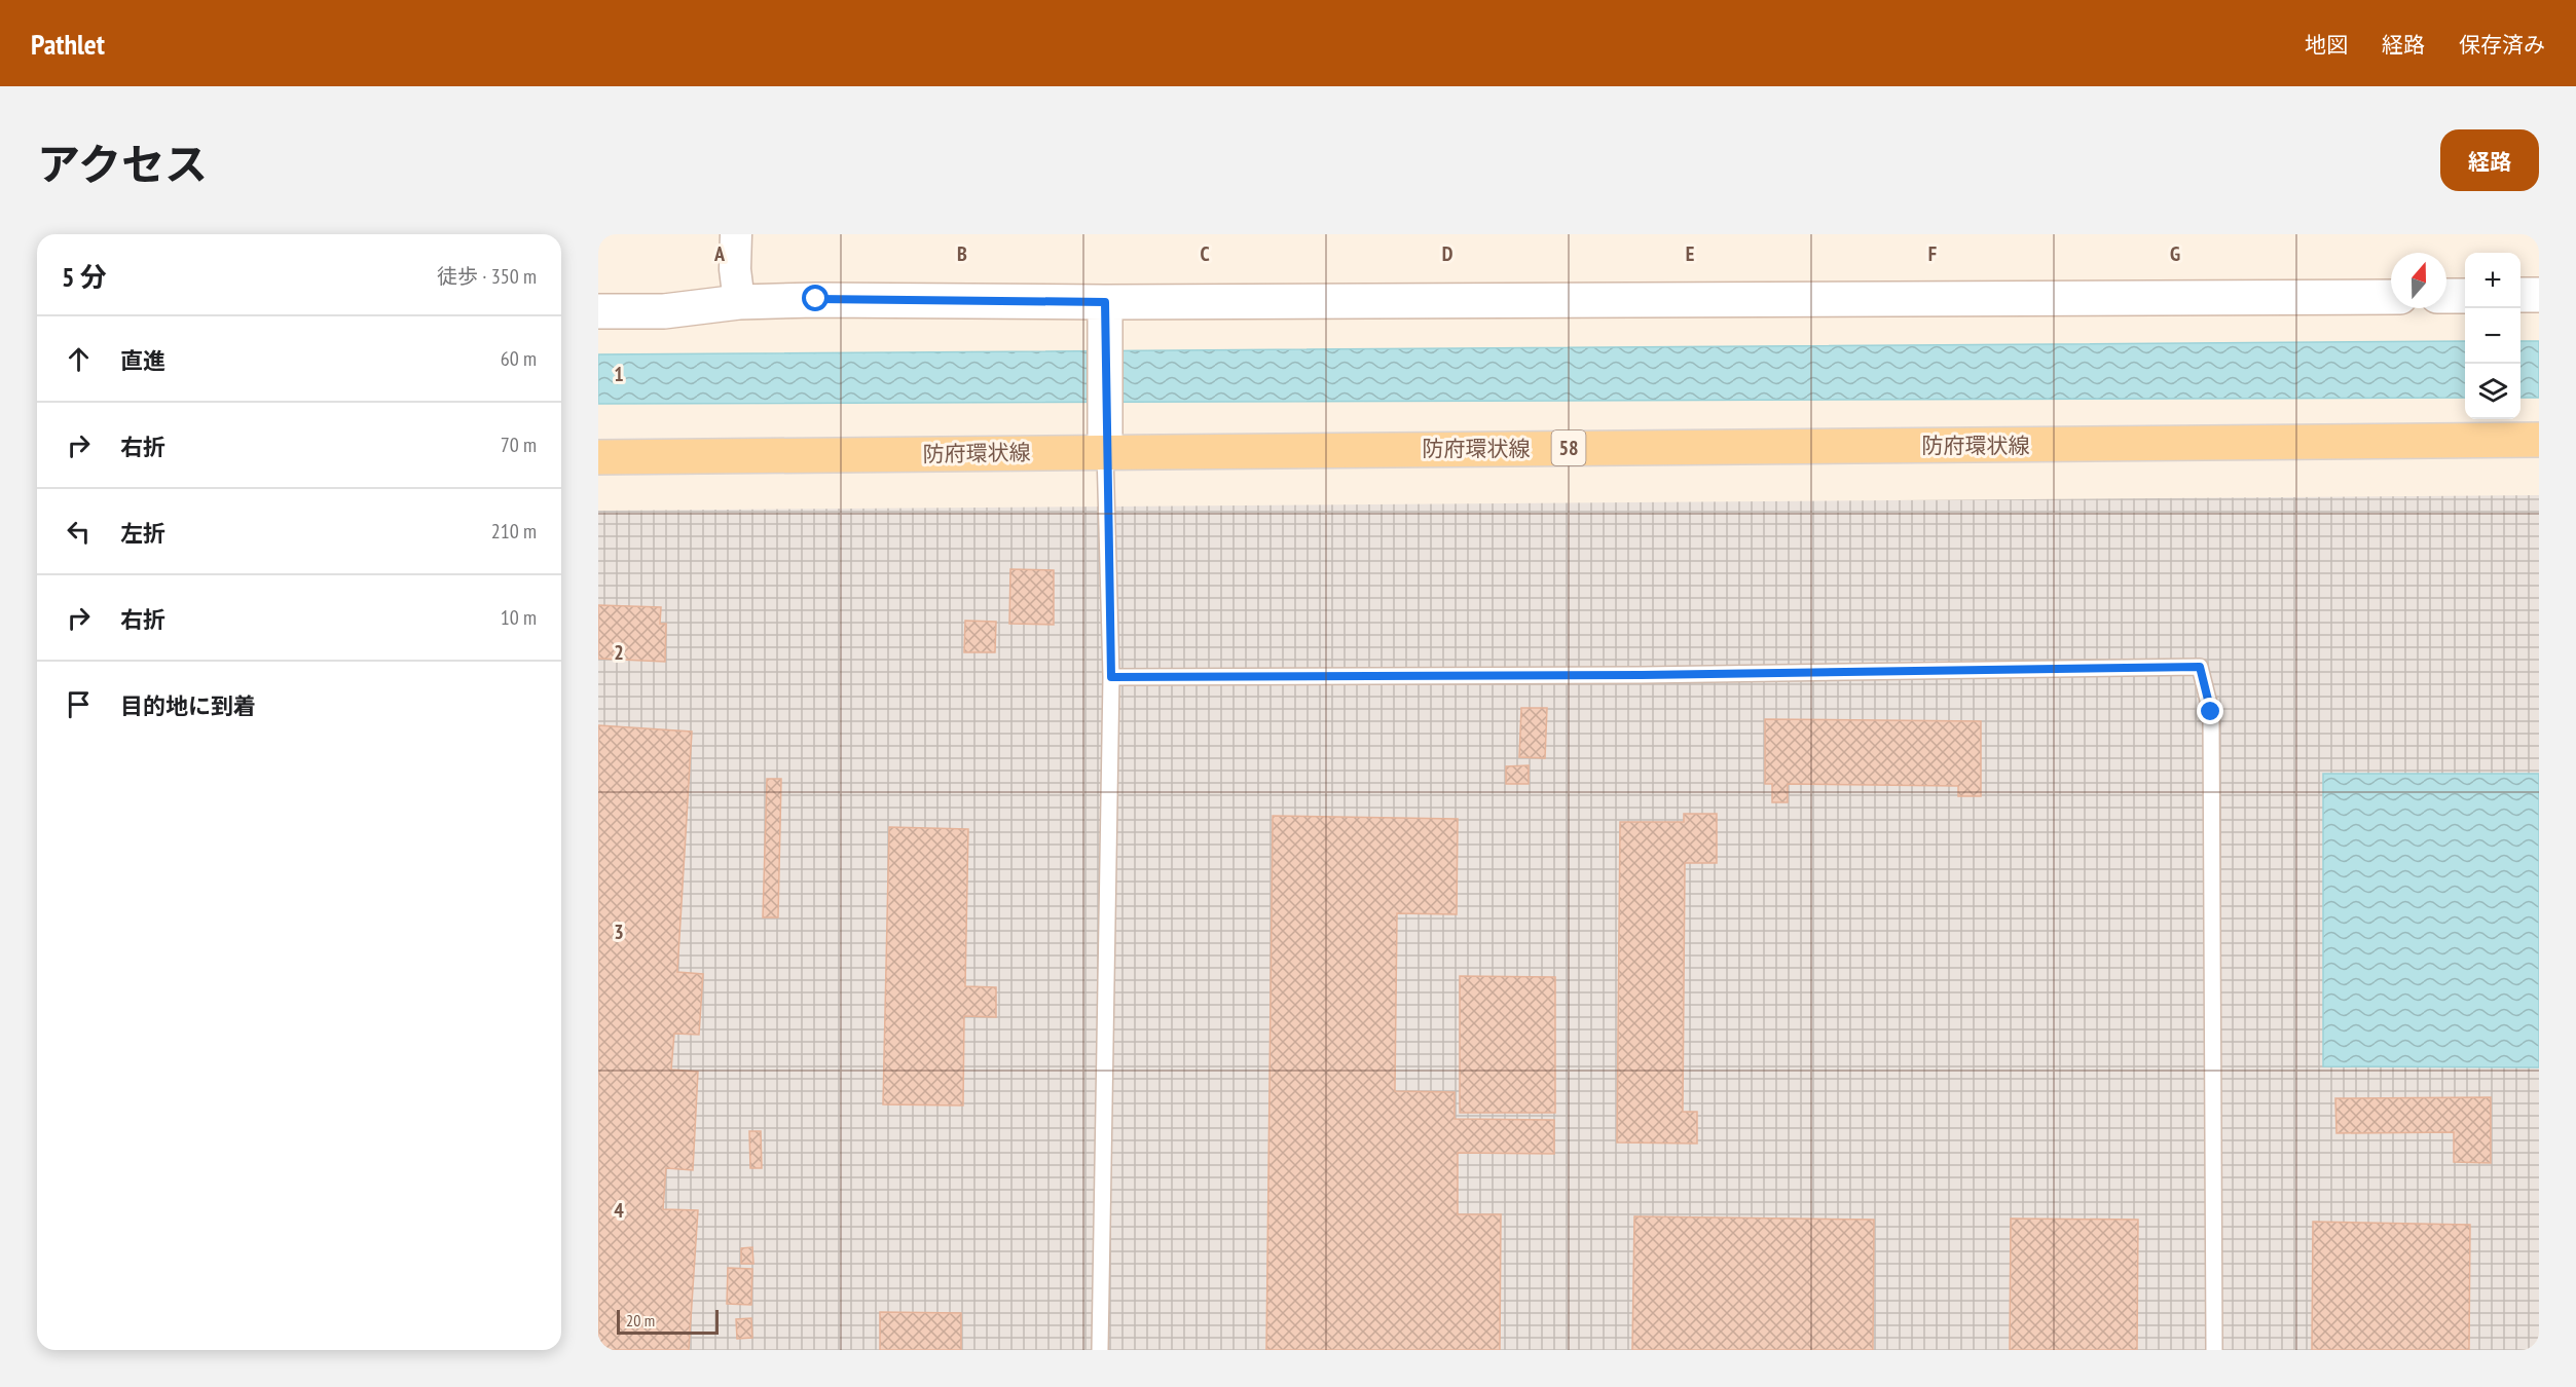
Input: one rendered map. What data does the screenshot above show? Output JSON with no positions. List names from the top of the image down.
{
  "streets": {
    "main road": ["防府環状線", "58"]
  },
  "scale_bar": "20 m",
  "north": "top",
  "page": {
    "header": "Pathlet",
    "nav": ["地図", "経路", "保存済み"],
    "title": "アクセス",
    "buttons": "経路",
    "heading": ["5 分", "徒歩 · 350 m"],
    "map_buttons": ["+", "−"],
    "list": [
      ["直進", "60 m"],
      ["右折", "70 m"],
      ["左折", "210 m"],
      ["右折", "10 m"],
      "目的地に到着"
    ],
    "scale": "20 m"
  },
  "grid": {
    "columns": [
      "A",
      "B",
      "C",
      "D",
      "E",
      "F",
      "G"
    ],
    "rows": [
      "1",
      "2",
      "3",
      "4"
    ]
  }
}
